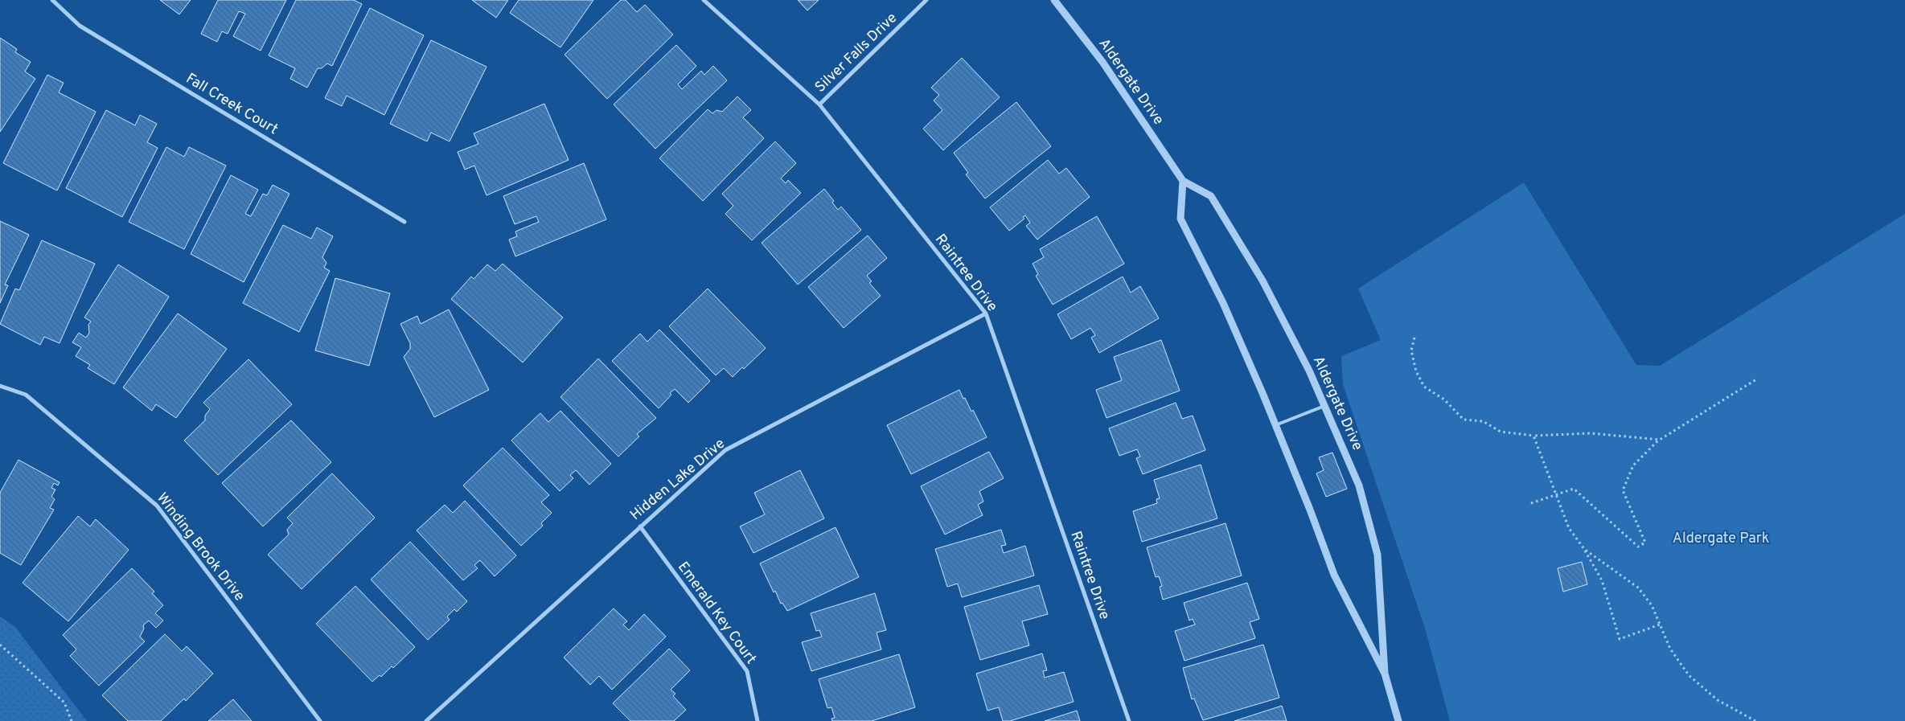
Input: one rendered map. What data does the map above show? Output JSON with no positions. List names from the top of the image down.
{
  "streets": {
    "street": [
      "Silver Falls Drive",
      "Aldergate Drive",
      "Fall Creek Court",
      "Raintree Drive",
      "Hidden Lake Drive",
      "Winding Brook Drive",
      "Emerald Key Court"
    ]
  },
  "crossings": [
    ["Silver Falls Drive", "Raintree Drive"],
    ["Raintree Drive", "Hidden Lake Drive"],
    ["Hidden Lake Drive", "Emerald Key Court"]
  ],
  "parks": ["Aldergate Park"]
}
